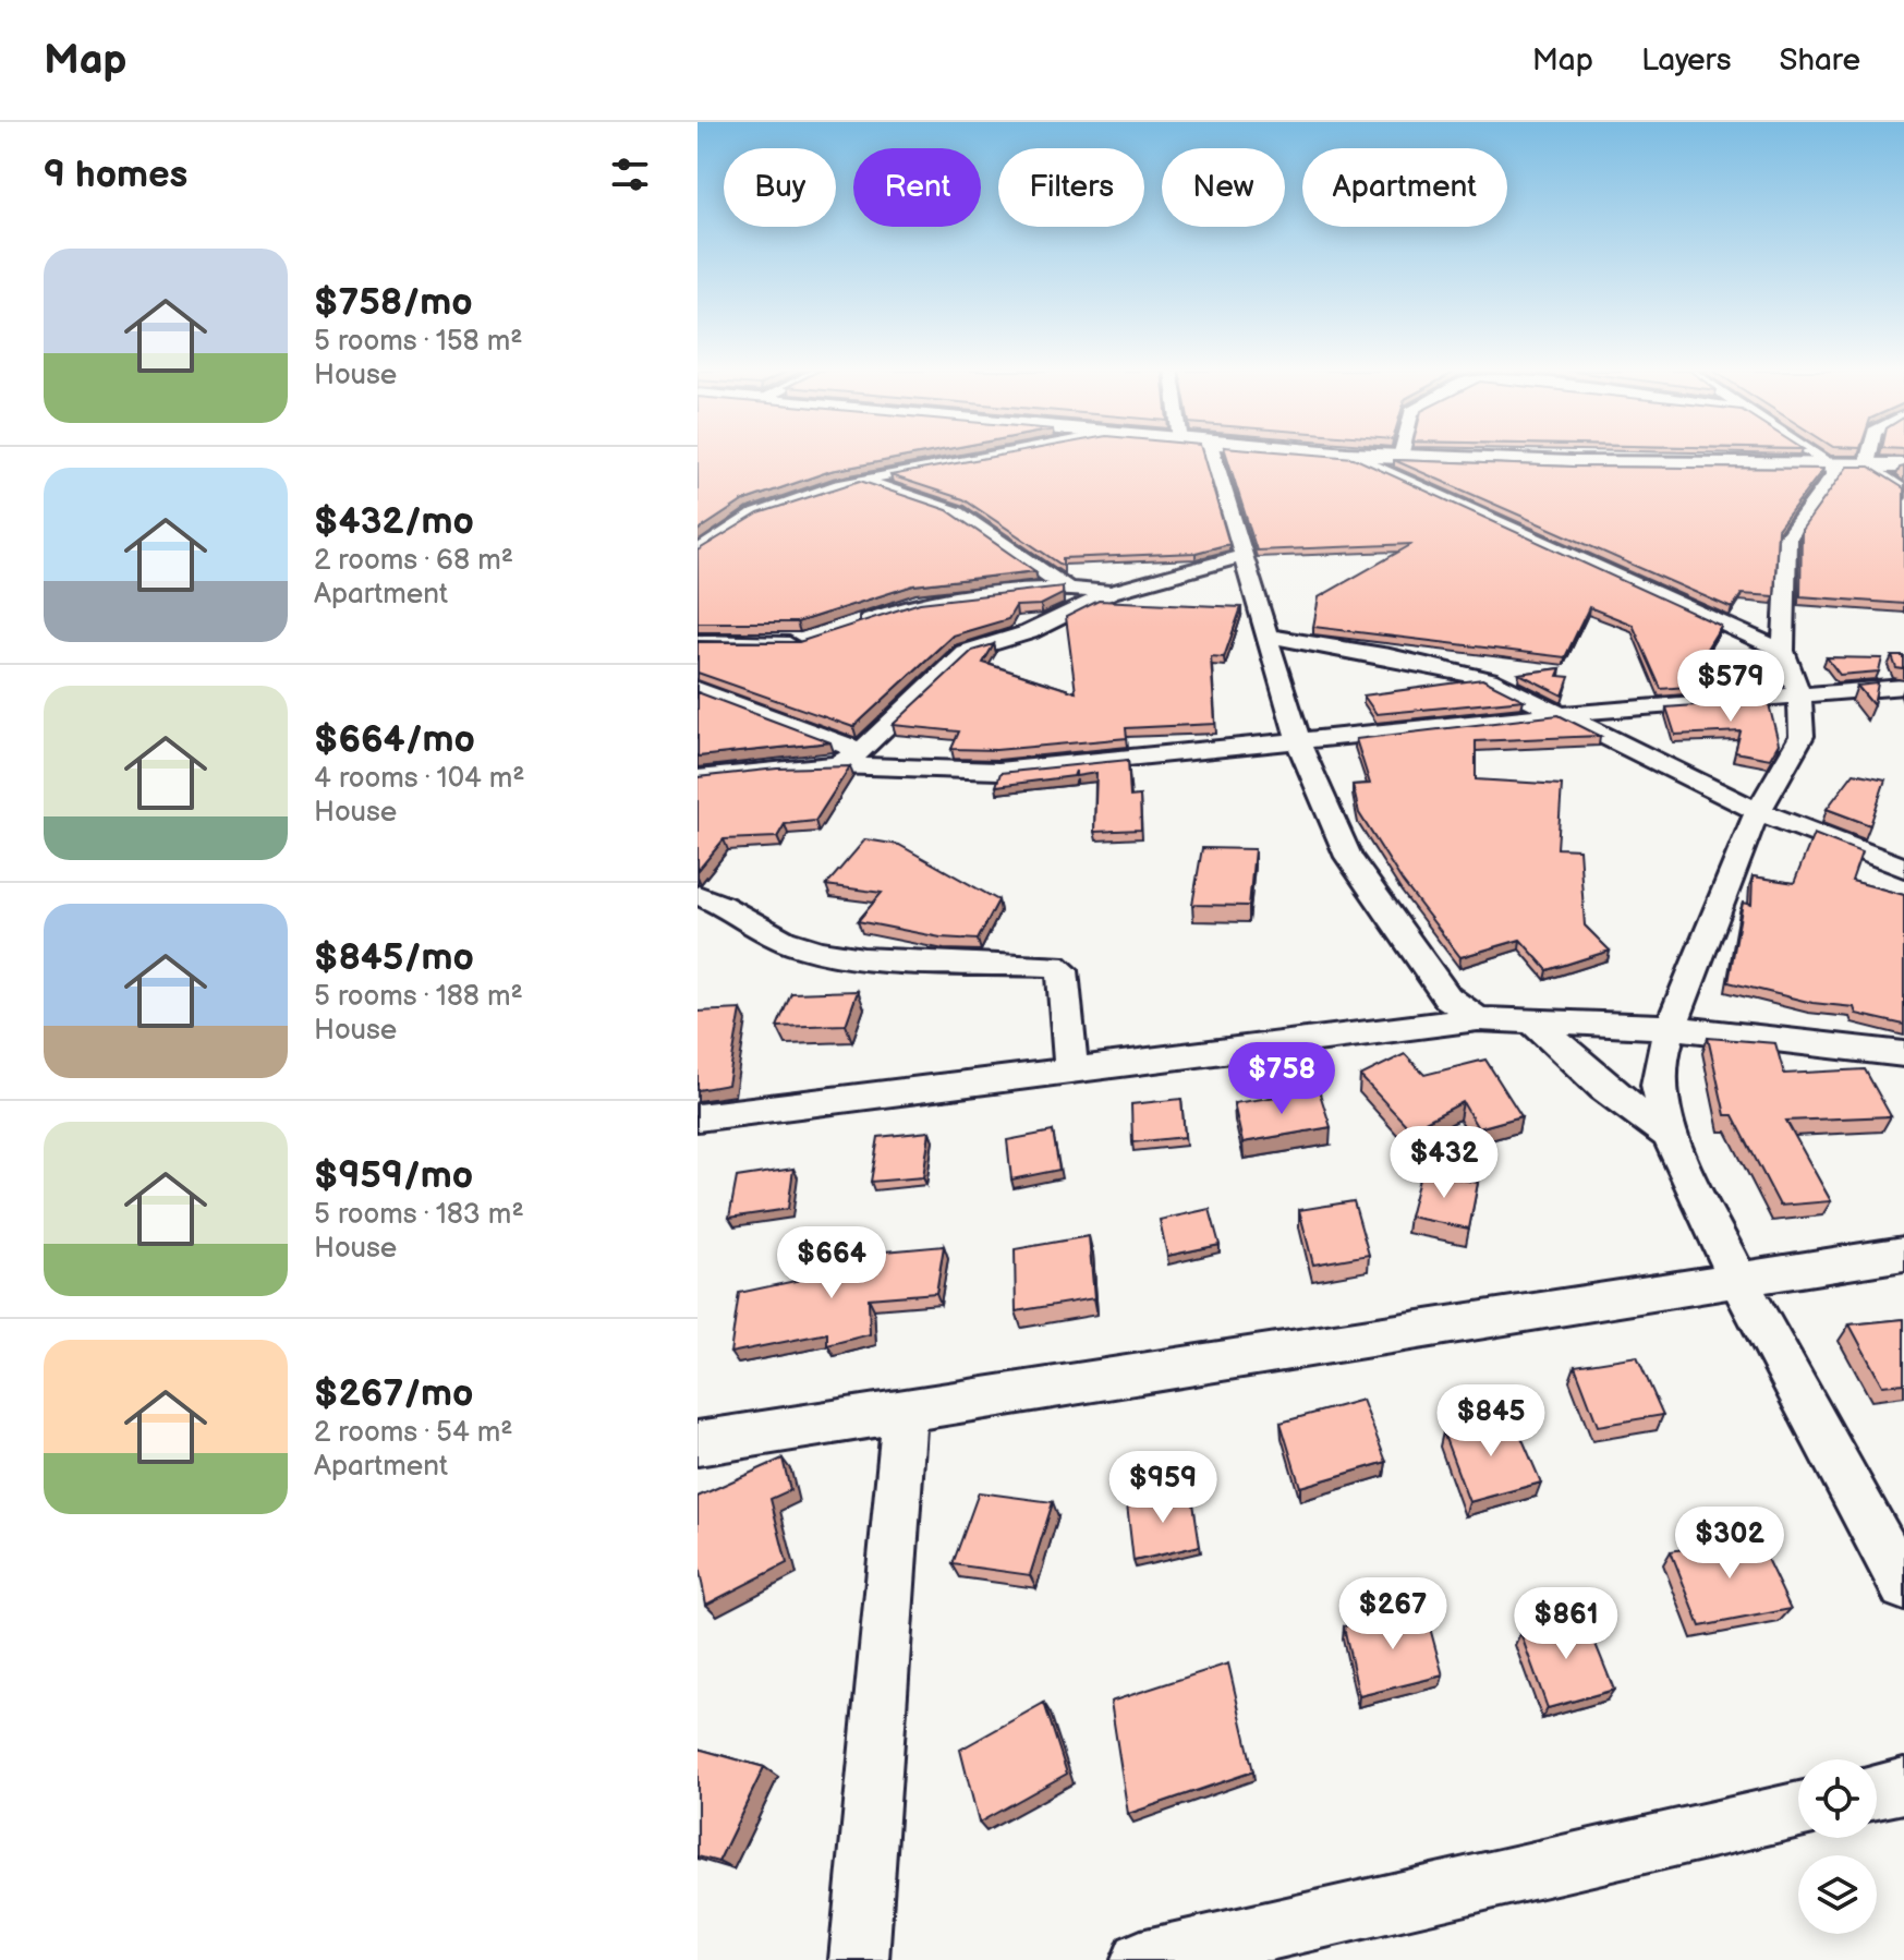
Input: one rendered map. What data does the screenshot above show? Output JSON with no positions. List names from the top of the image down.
{
  "page": {
    "header": "Map",
    "nav": ["Map", "Layers", "Share"],
    "heading": "9 homes",
    "chip": [
      "Buy",
      "Rent",
      "Filters",
      "New",
      "Apartment"
    ],
    "list": [
      {
        "name": "$758/mo",
        "note": "5 rooms · 158 m² · House"
      },
      {
        "name": "$432/mo",
        "note": "2 rooms · 68 m² · Apartment"
      },
      {
        "name": "$664/mo",
        "note": "4 rooms · 104 m² · House"
      },
      {
        "name": "$845/mo",
        "note": "5 rooms · 188 m² · House"
      },
      {
        "name": "$959/mo",
        "note": "5 rooms · 183 m² · House"
      },
      {
        "name": "$267/mo",
        "note": "2 rooms · 54 m² · Apartment"
      }
    ],
    "price": [
      "$579",
      "$758",
      "$432",
      "$664",
      "$845",
      "$959",
      "$302",
      "$267",
      "$861"
    ]
  }
}
